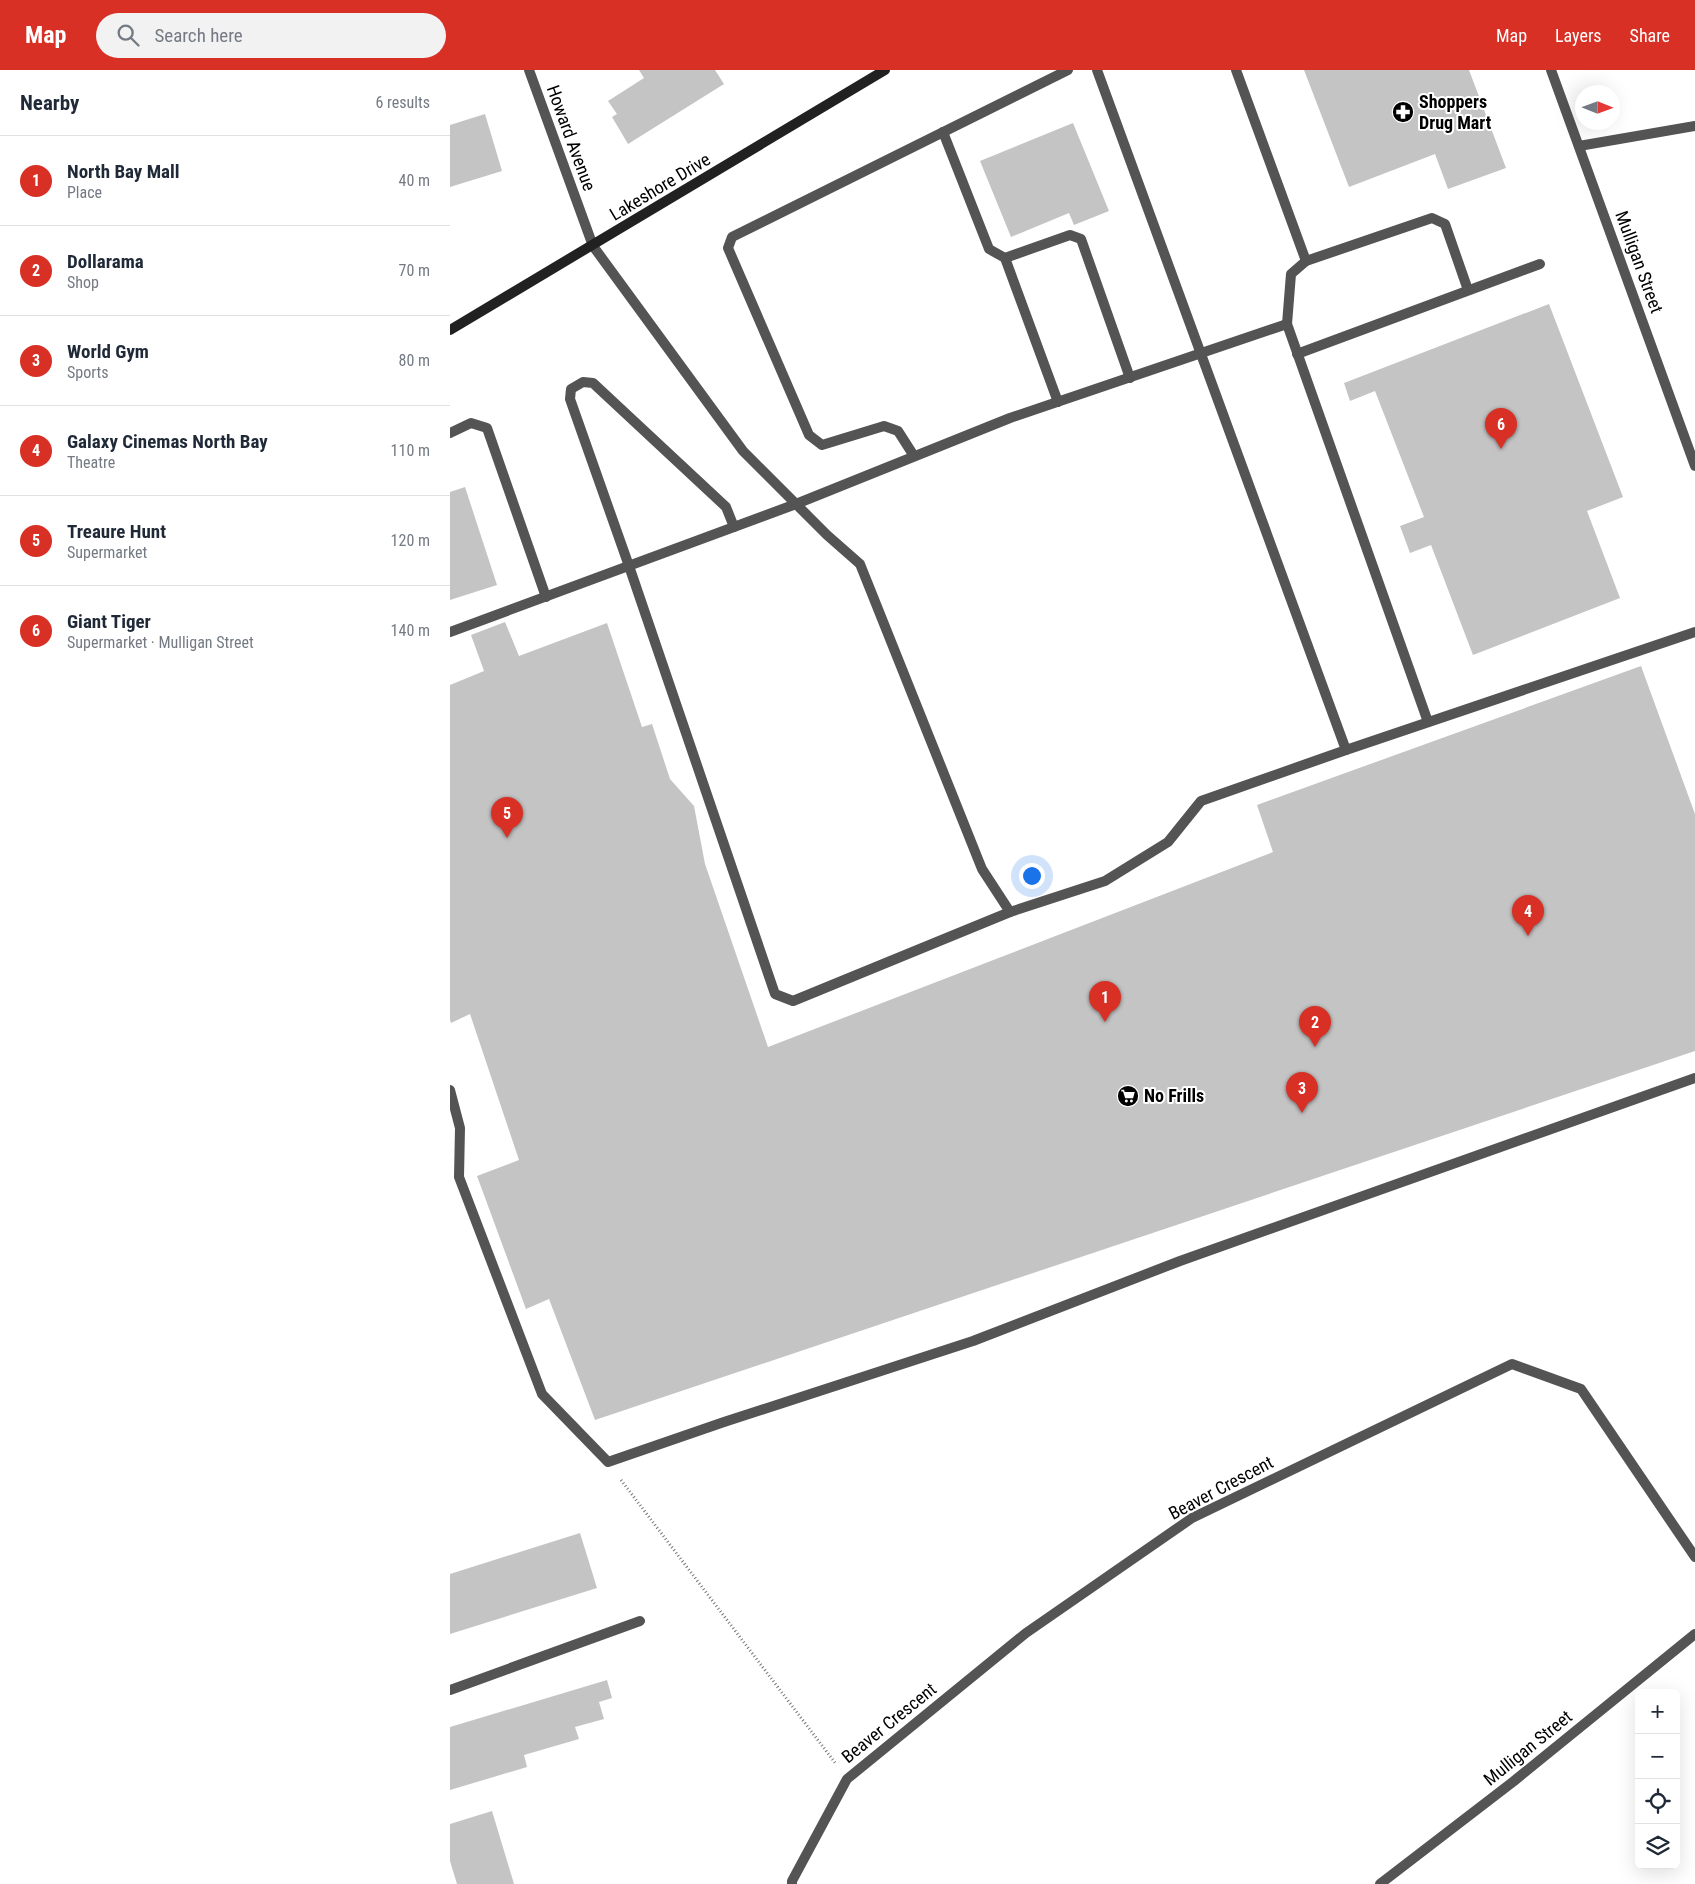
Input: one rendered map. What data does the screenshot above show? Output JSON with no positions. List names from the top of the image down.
{
  "streets": {
    "main road": ["Lakeshore Drive"],
    "street": ["Howard Avenue", "Mulligan Street", "Beaver Crescent"]
  },
  "crossings": [
    ["Howard Avenue", "Lakeshore Drive"]
  ],
  "places": {
    "pharmacy": ["Shoppers Drug Mart"],
    "supermarket": ["No Frills"]
  },
  "north": "right",
  "page": {
    "header": "Map",
    "search": "Search here",
    "nav": ["Map", "Layers", "Share"],
    "heading": ["Nearby", "6 results"],
    "list": [
      {
        "mark": "1",
        "name": "North Bay Mall",
        "note": "Place",
        "value": "40 m"
      },
      {
        "mark": "2",
        "name": "Dollarama",
        "note": "Shop",
        "value": "70 m"
      },
      {
        "mark": "3",
        "name": "World Gym",
        "note": "Sports",
        "value": "80 m"
      },
      {
        "mark": "4",
        "name": "Galaxy Cinemas North Bay",
        "note": "Theatre",
        "value": "110 m"
      },
      {
        "mark": "5",
        "name": "Treaure Hunt",
        "note": "Supermarket",
        "value": "120 m"
      },
      {
        "mark": "6",
        "name": "Giant Tiger",
        "note": "Supermarket · Mulligan Street",
        "value": "140 m"
      }
    ],
    "pins": [
      "6",
      "5",
      "4",
      "1",
      "2",
      "3"
    ],
    "map_buttons": ["+", "−"]
  }
}
